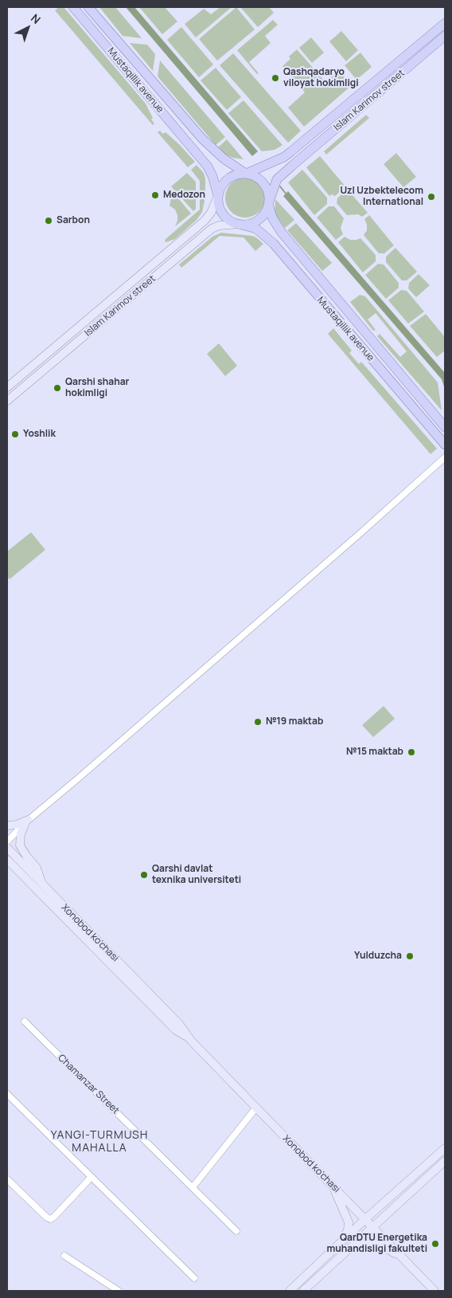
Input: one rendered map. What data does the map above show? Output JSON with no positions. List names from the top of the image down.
{
  "streets": {
    "main road": ["Mustaqillik avenue", "Islam Karimov street", "Xonobod ko'chasi"],
    "street": ["Chamanzar Street"]
  },
  "crossings": [
    ["Mustaqillik avenue", "Islam Karimov street"]
  ],
  "districts": ["YANGI-TURMUSH MAHALLA"],
  "places": [
    "Qashqadaryo viloyat hokimligi",
    "Medozon",
    "UzI Uzbektelecom International",
    "Sarbon",
    "Qarshi shahar hokimligi",
    "Yoshlik",
    "№19 maktab",
    "№15 maktab",
    "Qarshi davlat texnika universiteti",
    "Yulduzcha",
    "QarDTU Energetika muhandisligi fakulteti"
  ],
  "north": "top right"
}
